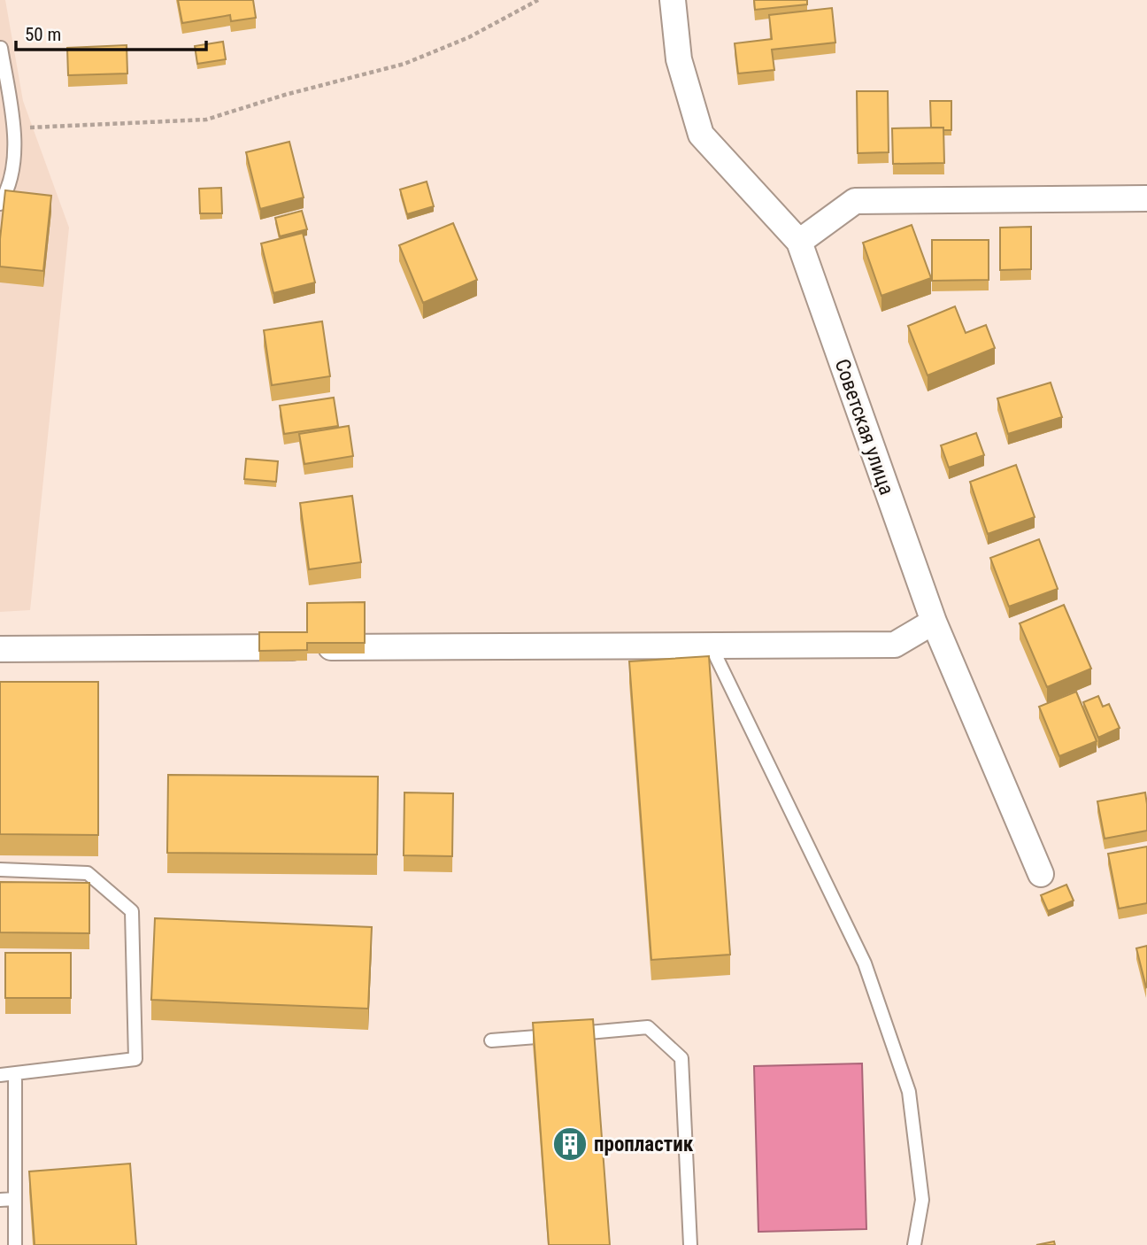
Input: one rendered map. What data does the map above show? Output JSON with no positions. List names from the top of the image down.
{
  "streets": {
    "street": ["Советская улица"]
  },
  "places": {
    "building": ["пропластик"]
  },
  "scale_bar": "50 m"
}
